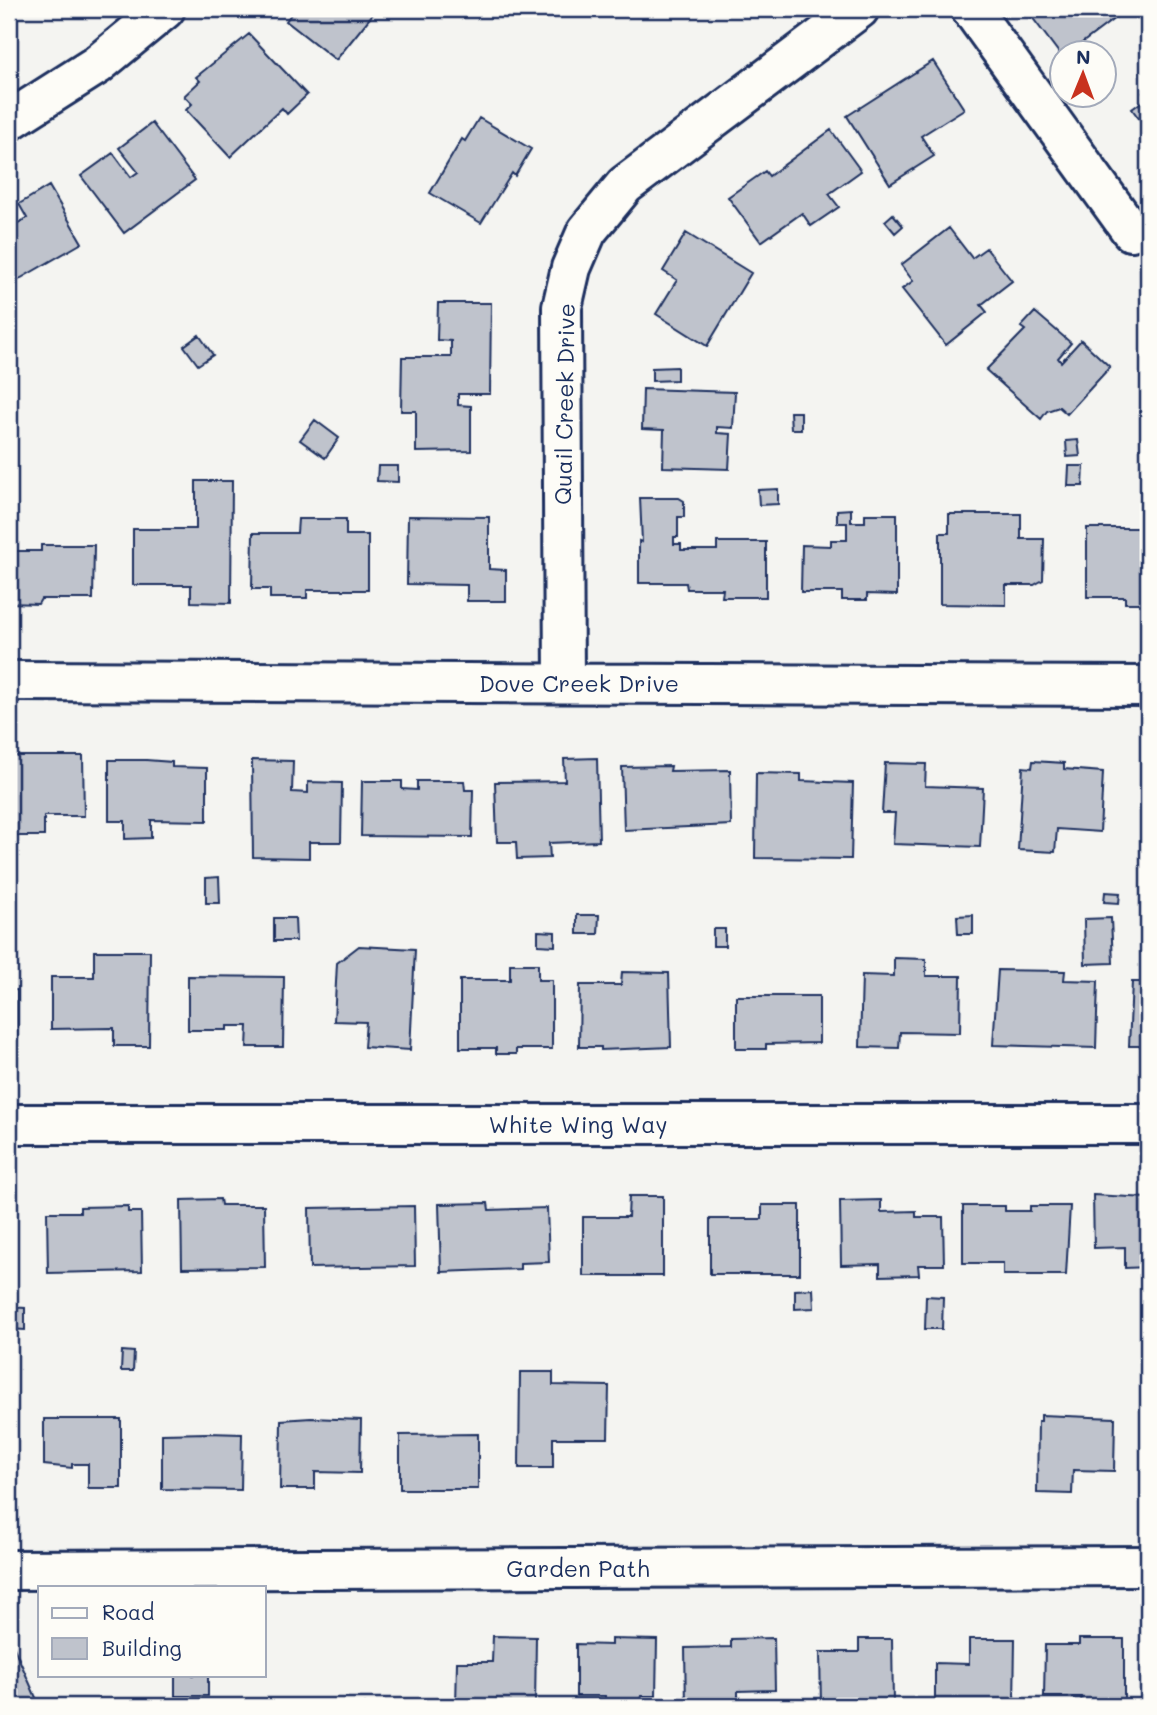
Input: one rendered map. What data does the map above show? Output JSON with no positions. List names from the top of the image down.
{
  "streets": {
    "street": [
      "Quail Creek Drive",
      "Dove Creek Drive",
      "White Wing Way",
      "Garden Path"
    ]
  },
  "crossings": [
    ["Quail Creek Drive", "Dove Creek Drive"]
  ],
  "legend": ["Road", "Building"],
  "north": "top"
}
